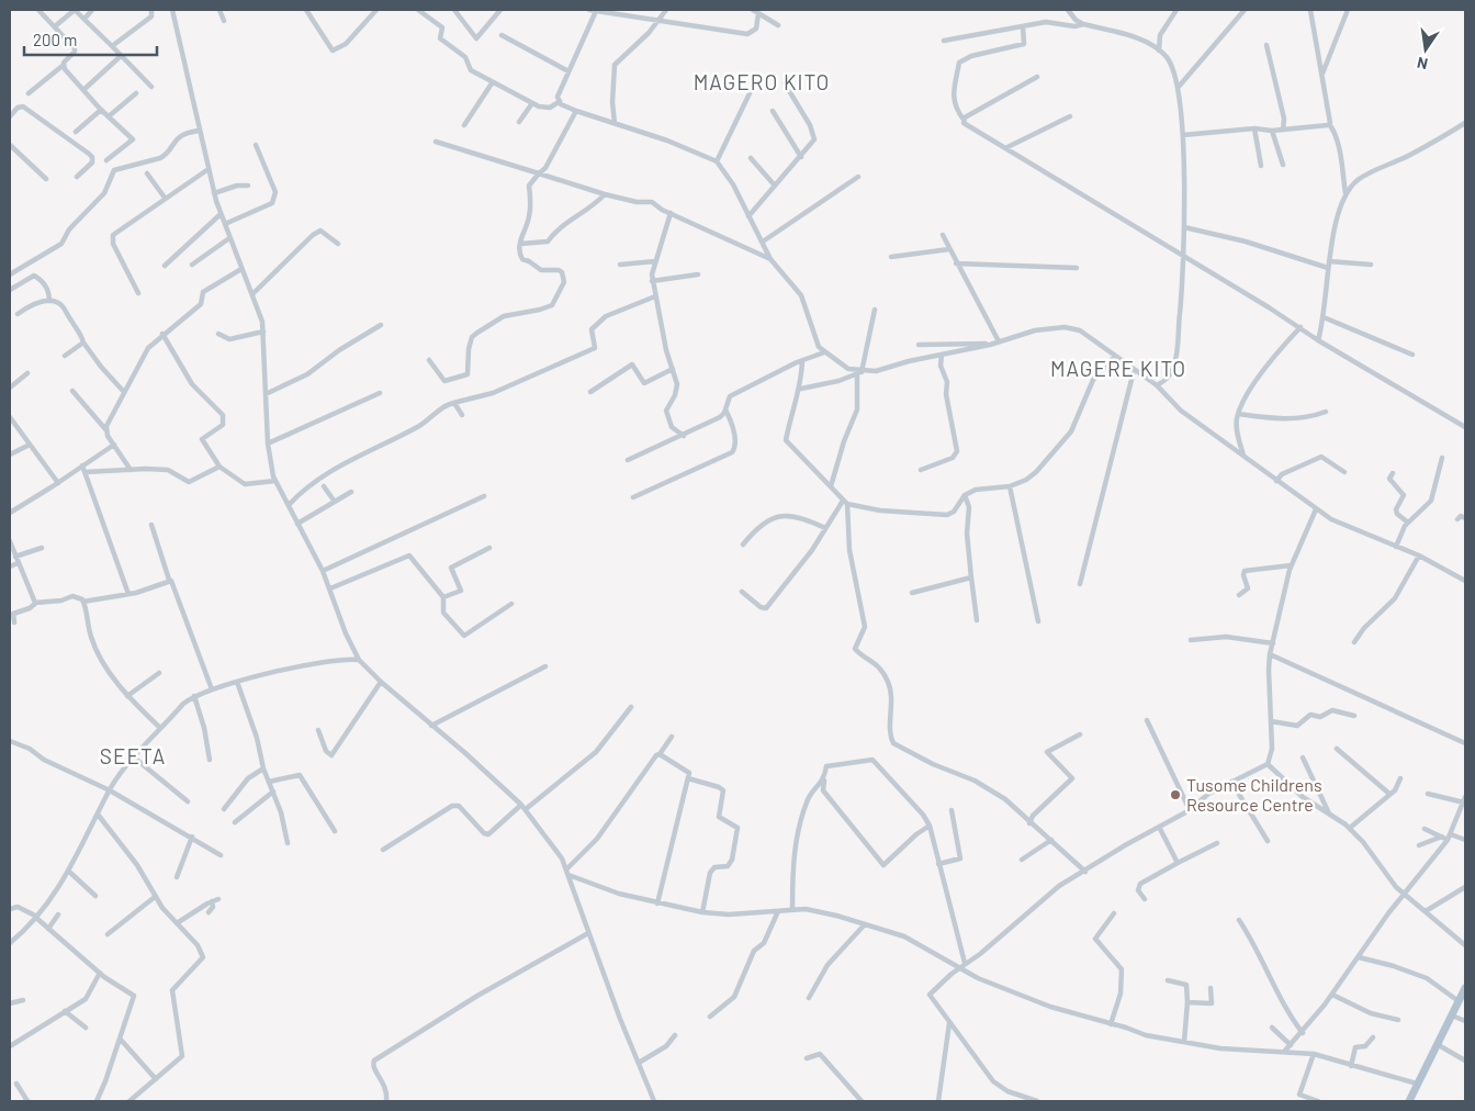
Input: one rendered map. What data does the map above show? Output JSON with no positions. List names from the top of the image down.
{
  "districts": ["MAGERO KITO", "MAGERE KITO", "SEETA"],
  "places": ["Tusome Childrens Resource Centre"],
  "scale_bar": "200 m",
  "north": "bottom"
}
